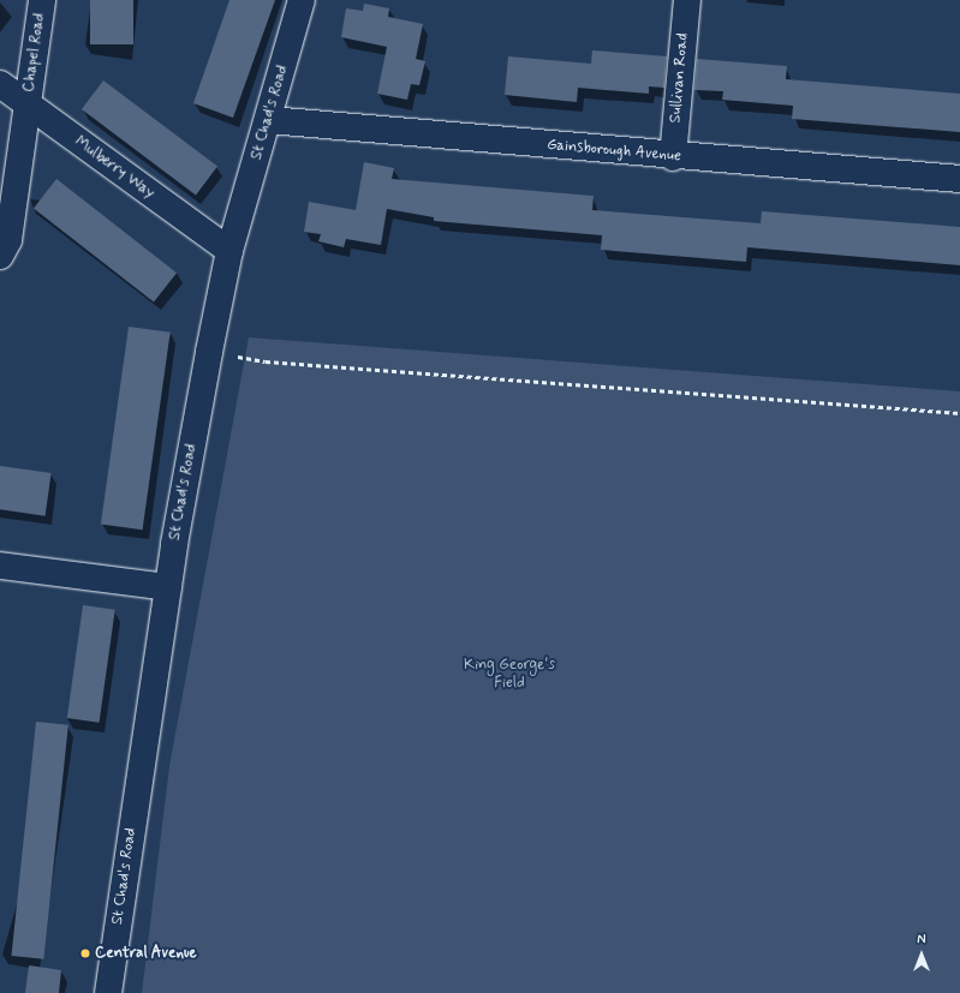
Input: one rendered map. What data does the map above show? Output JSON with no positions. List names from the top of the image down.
{
  "streets": {
    "street": [
      "Chapel Road",
      "Sullivan Road",
      "St Chad's Road",
      "Gainsborough Avenue",
      "Mulberry Way"
    ]
  },
  "crossings": [
    ["Chapel Road", "Mulberry Way"],
    ["Sullivan Road", "Gainsborough Avenue"],
    ["St Chad's Road", "Gainsborough Avenue"],
    ["St Chad's Road", "Mulberry Way"]
  ],
  "parks": ["King George's Field"],
  "places": ["Central Avenue"],
  "north": "top"
}
